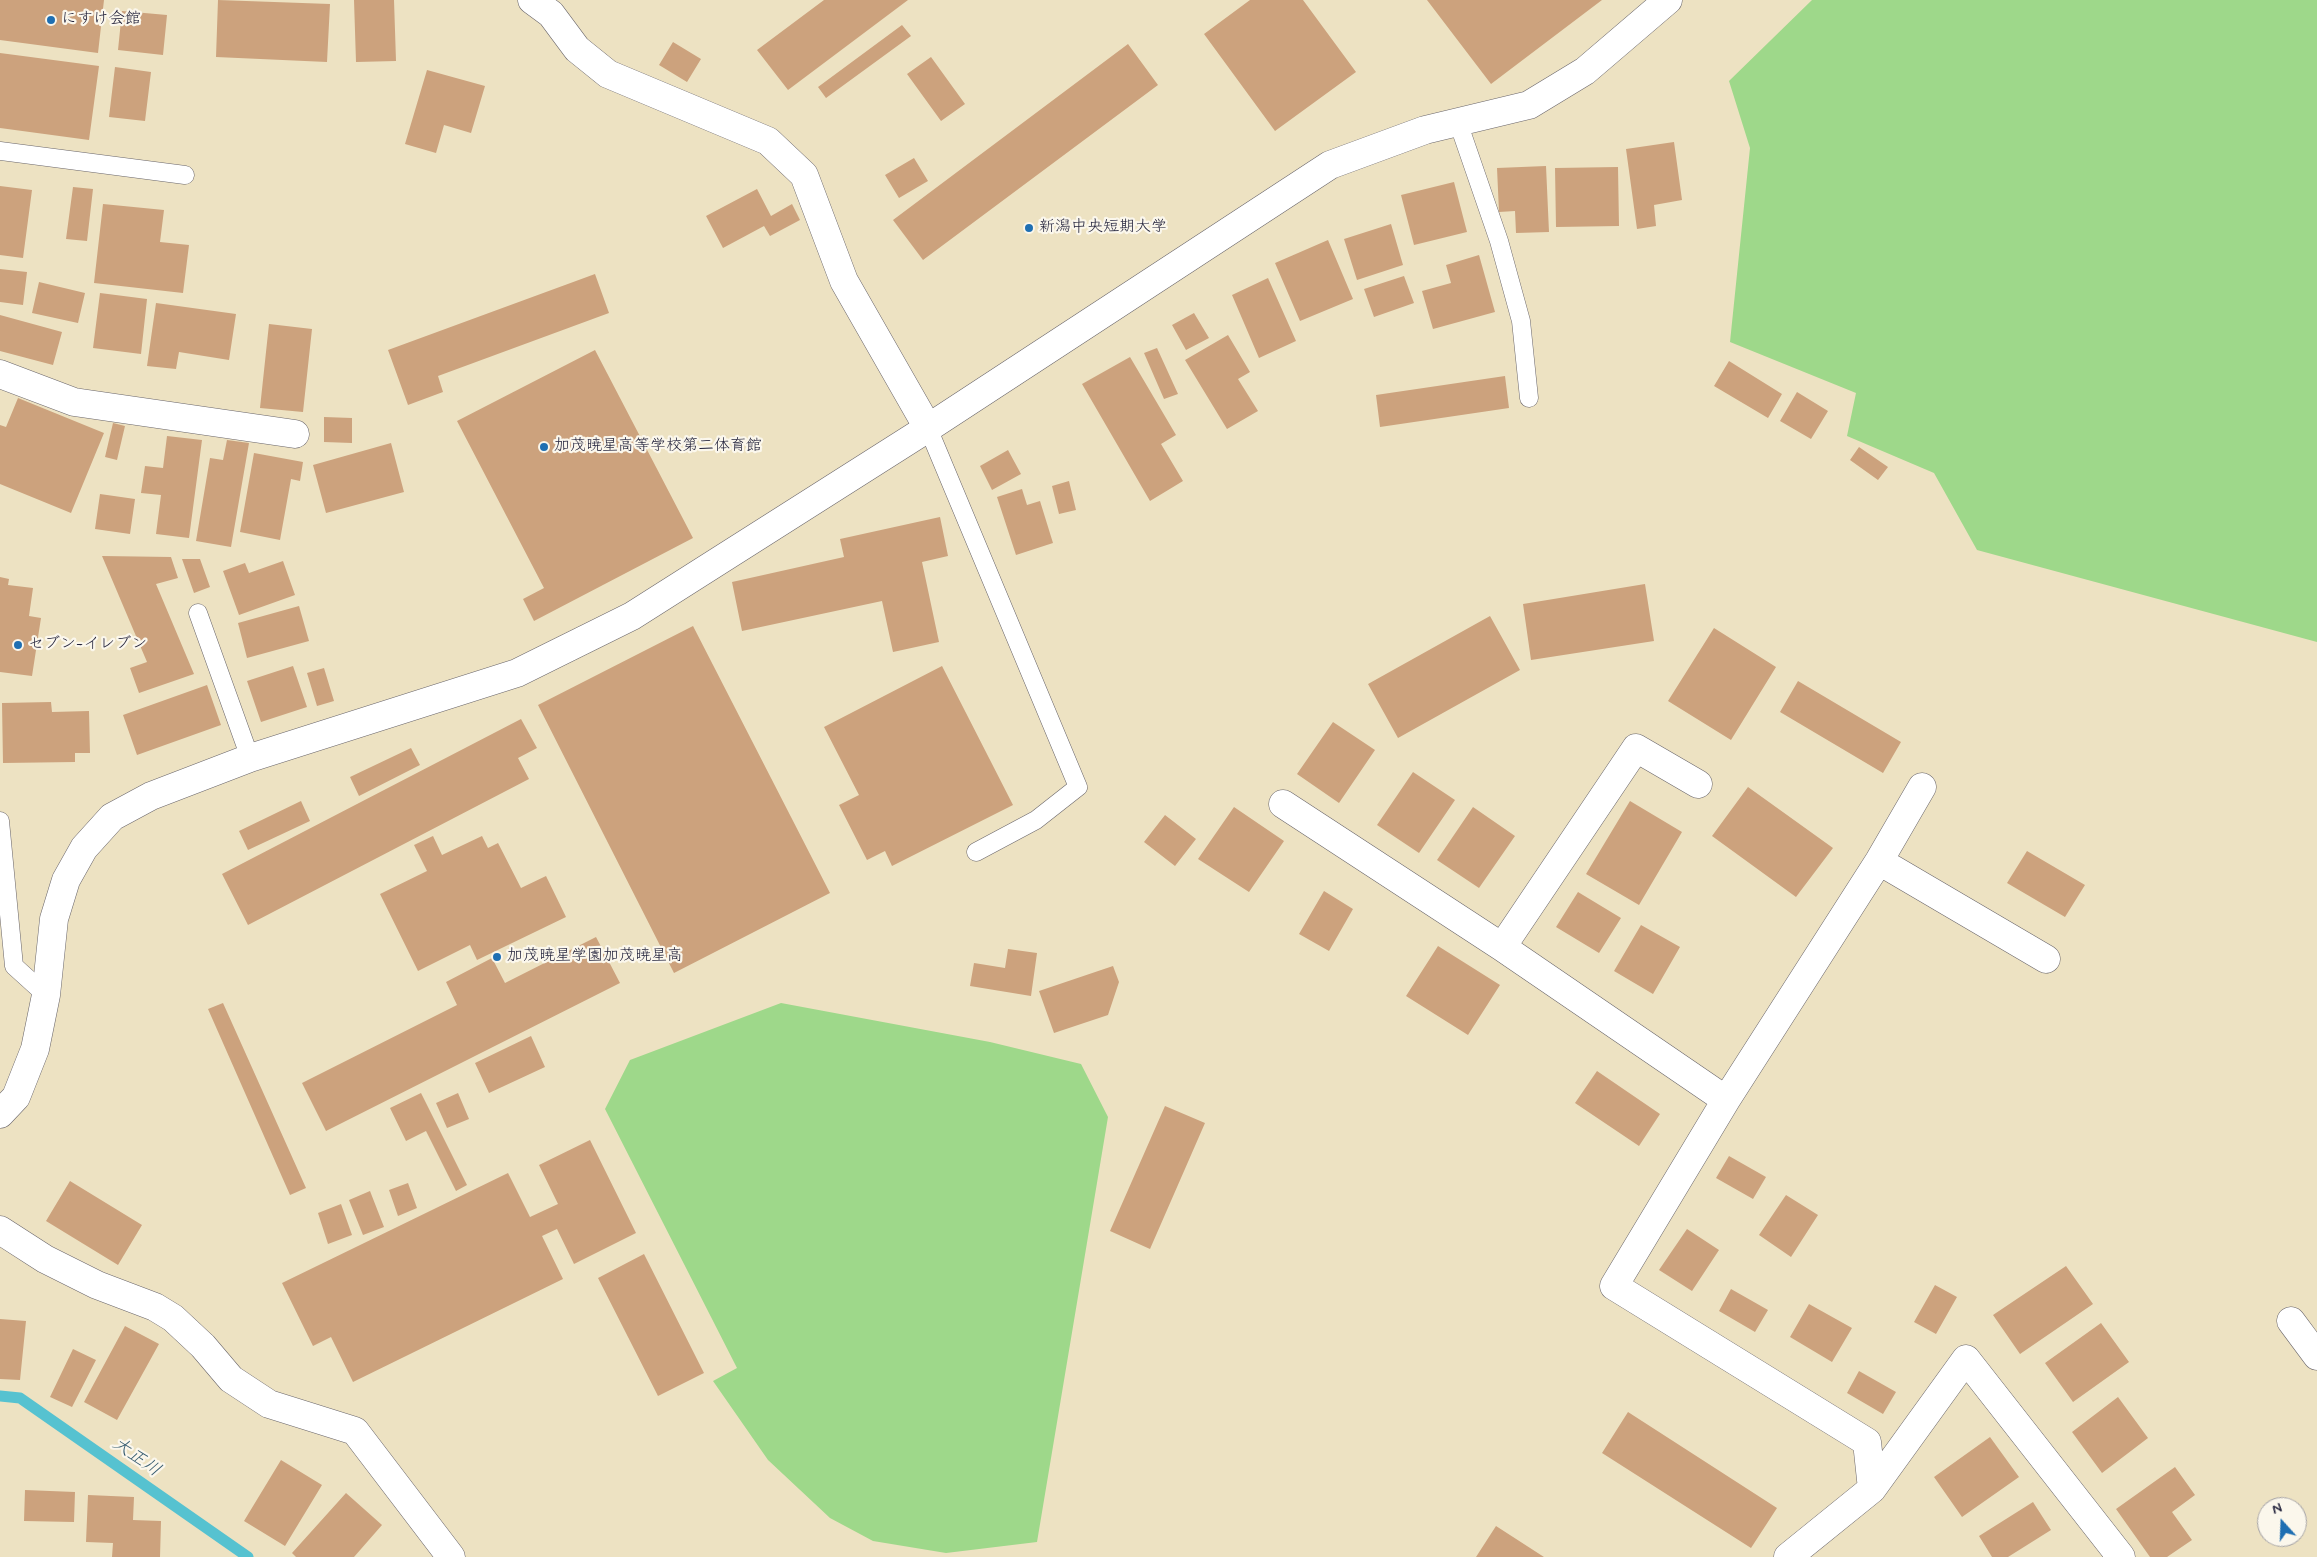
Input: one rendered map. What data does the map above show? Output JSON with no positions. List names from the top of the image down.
{
  "water": ["大正川"],
  "places": [
    "にすけ会館",
    "新潟中央短期大学",
    "加茂暁星高等学校第二体育館",
    "セブン-イレブン",
    "加茂暁星学園加茂暁星高"
  ],
  "north": "top"
}
